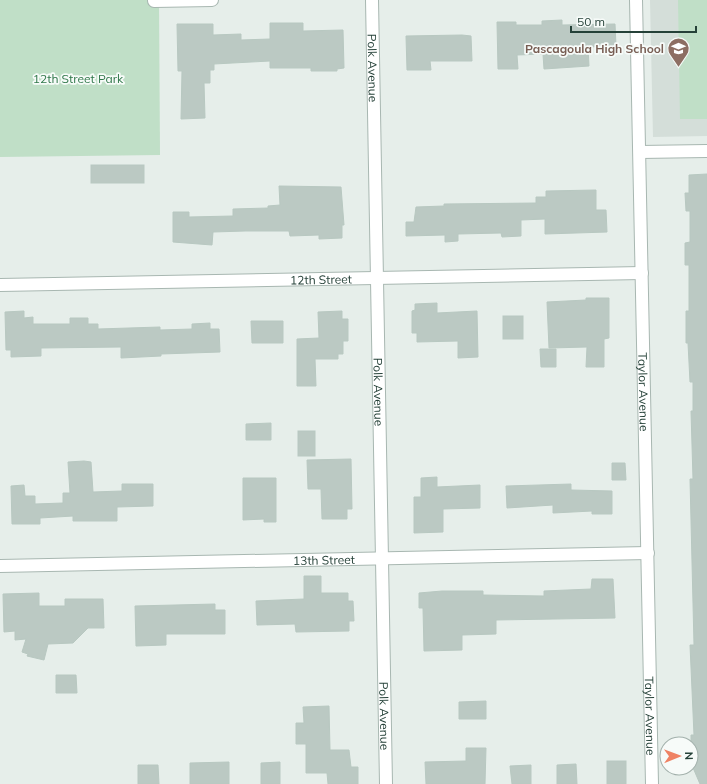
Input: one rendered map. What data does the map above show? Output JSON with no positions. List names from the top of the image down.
{
  "streets": {
    "street": [
      "Polk Avenue",
      "12th Street",
      "Taylor Avenue",
      "13th Street"
    ]
  },
  "crossings": [
    ["Polk Avenue", "12th Street"],
    ["Polk Avenue", "13th Street"],
    ["12th Street", "Taylor Avenue"],
    ["Taylor Avenue", "13th Street"]
  ],
  "parks": ["12th Street Park"],
  "places": {
    "school or university": ["Pascagoula High School"]
  },
  "scale_bar": "50 m",
  "north": "right"
}
